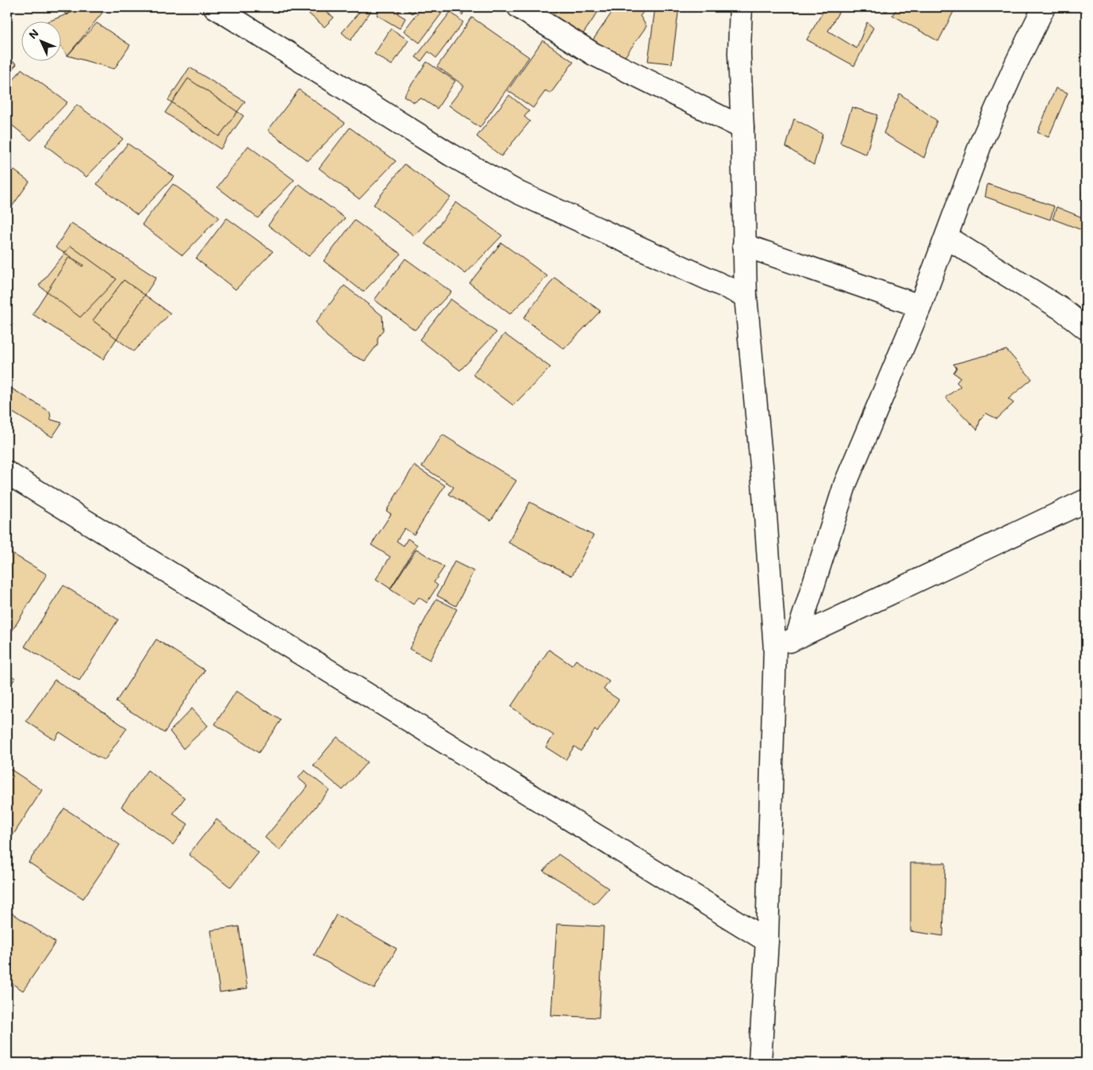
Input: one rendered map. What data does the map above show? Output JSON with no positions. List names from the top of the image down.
{
  "north": "top left"
}
